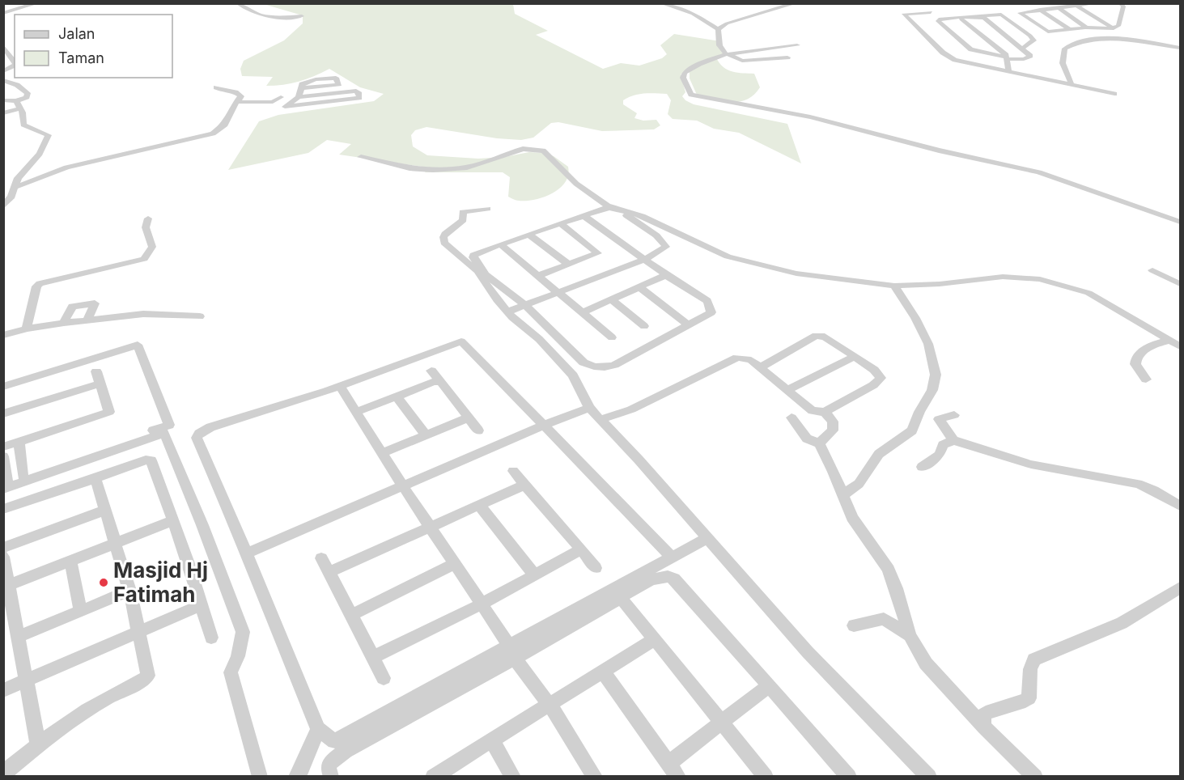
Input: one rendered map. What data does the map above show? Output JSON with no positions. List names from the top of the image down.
{
  "places": ["Masjid Hj Fatimah"],
  "legend": ["Jalan", "Taman"]
}
